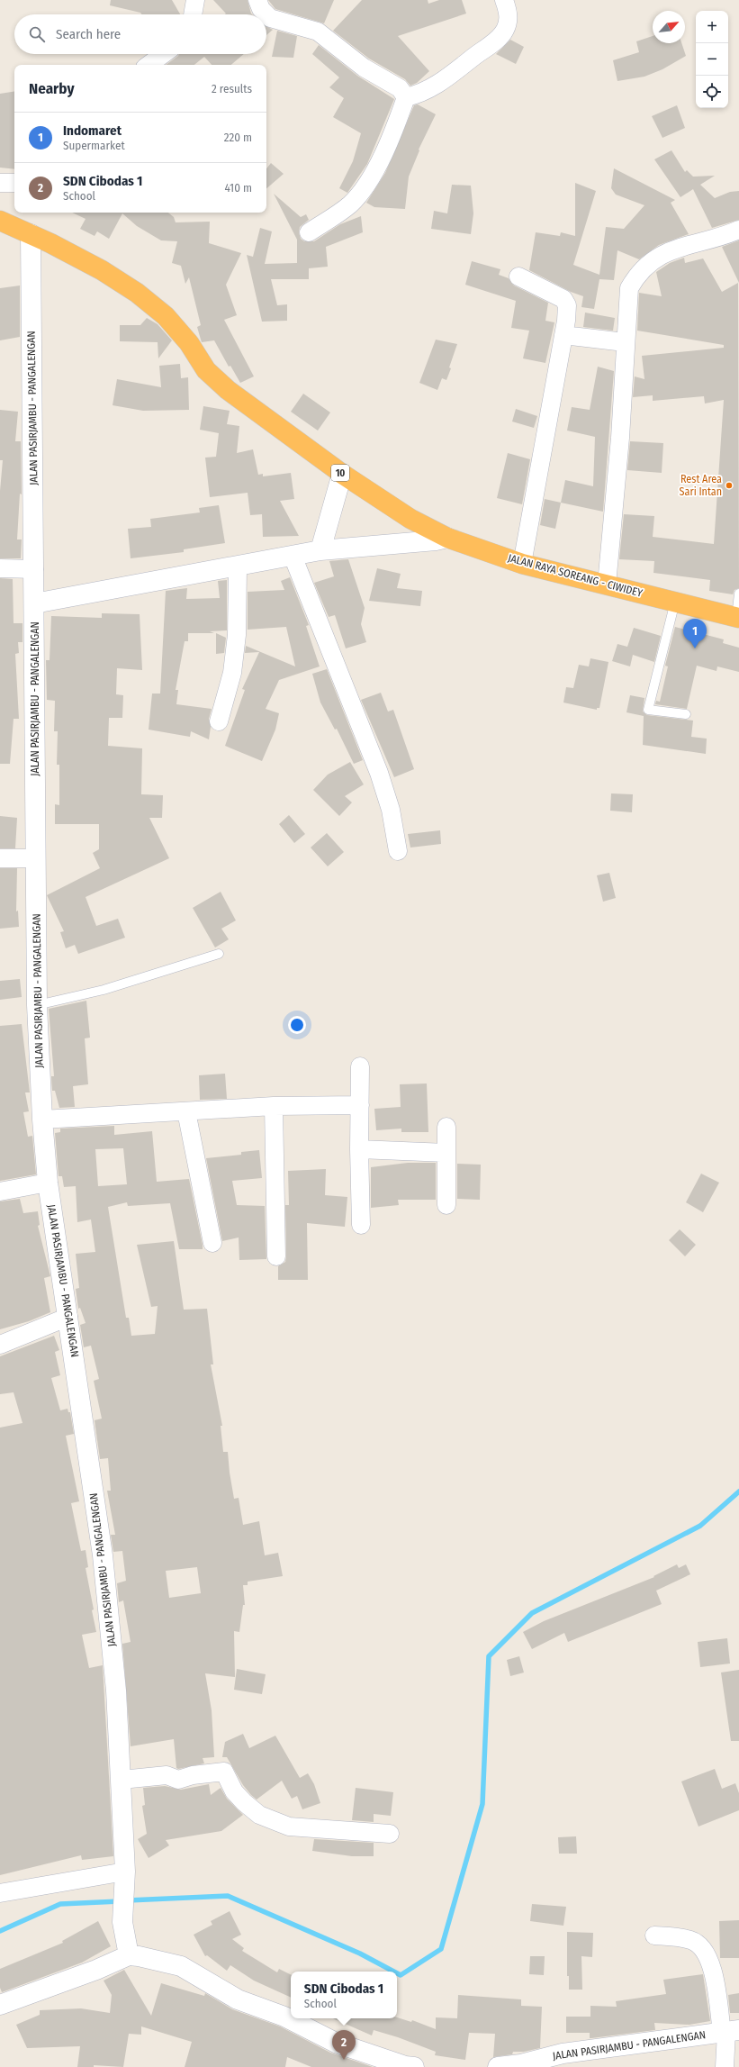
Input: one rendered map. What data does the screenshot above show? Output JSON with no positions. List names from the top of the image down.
{
  "streets": {
    "highway": ["10", "JALAN RAYA SOREANG - CIWIDEY"],
    "main road": ["JALAN PASIRJAMBU - PANGALENGAN"]
  },
  "crossings": [
    ["JALAN PASIRJAMBU - PANGALENGAN", "JALAN RAYA SOREANG - CIWIDEY"]
  ],
  "places": ["Rest Area Sari Intan"],
  "north": "top right",
  "page": {
    "map_buttons": ["+", "−"],
    "search": "Search here",
    "heading": ["Nearby", "2 results"],
    "list": [
      {
        "mark": "1",
        "name": "Indomaret",
        "note": "Supermarket",
        "value": "220 m"
      },
      {
        "mark": "2",
        "name": "SDN Cibodas 1",
        "note": "School",
        "value": "410 m"
      }
    ],
    "pins": ["1", "2"],
    "popup": ["SDN Cibodas 1", "School"]
  }
}
